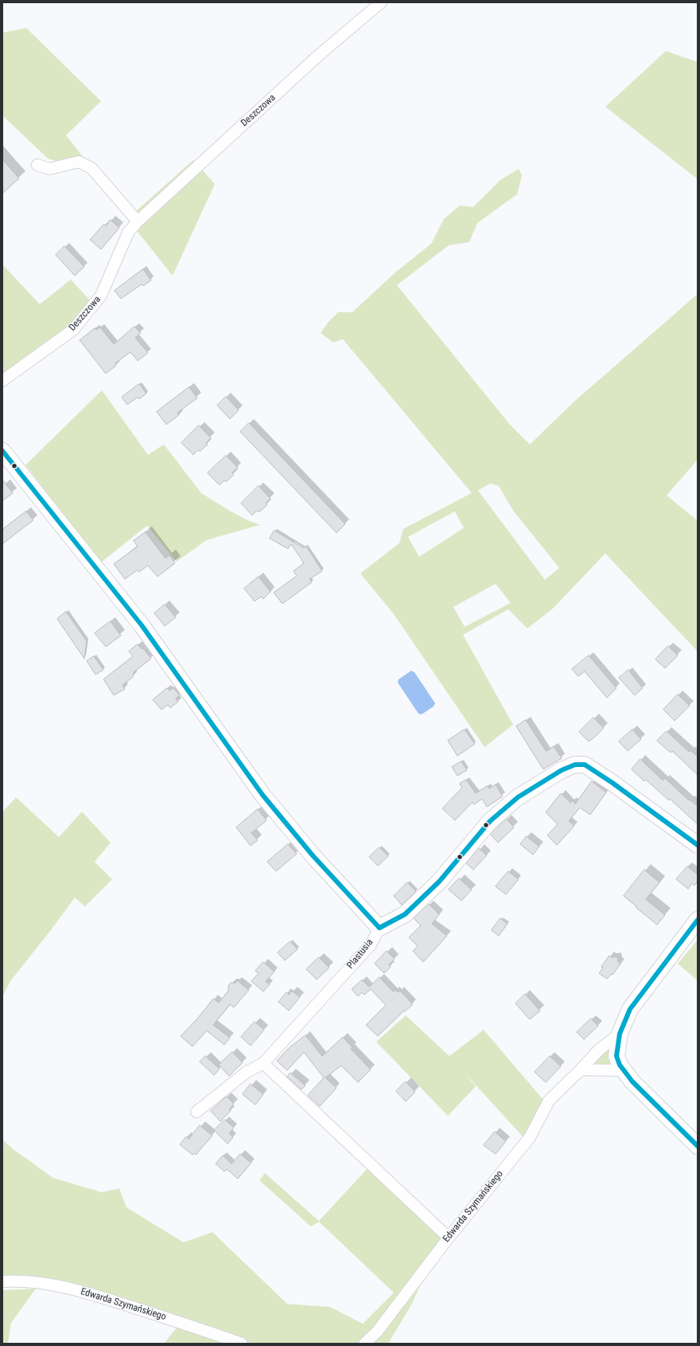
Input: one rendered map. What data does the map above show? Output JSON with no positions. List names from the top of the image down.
{
  "streets": {
    "street": ["Deszczowa", "Plastusia", "Edwarda Szymańskiego"]
  }
}
